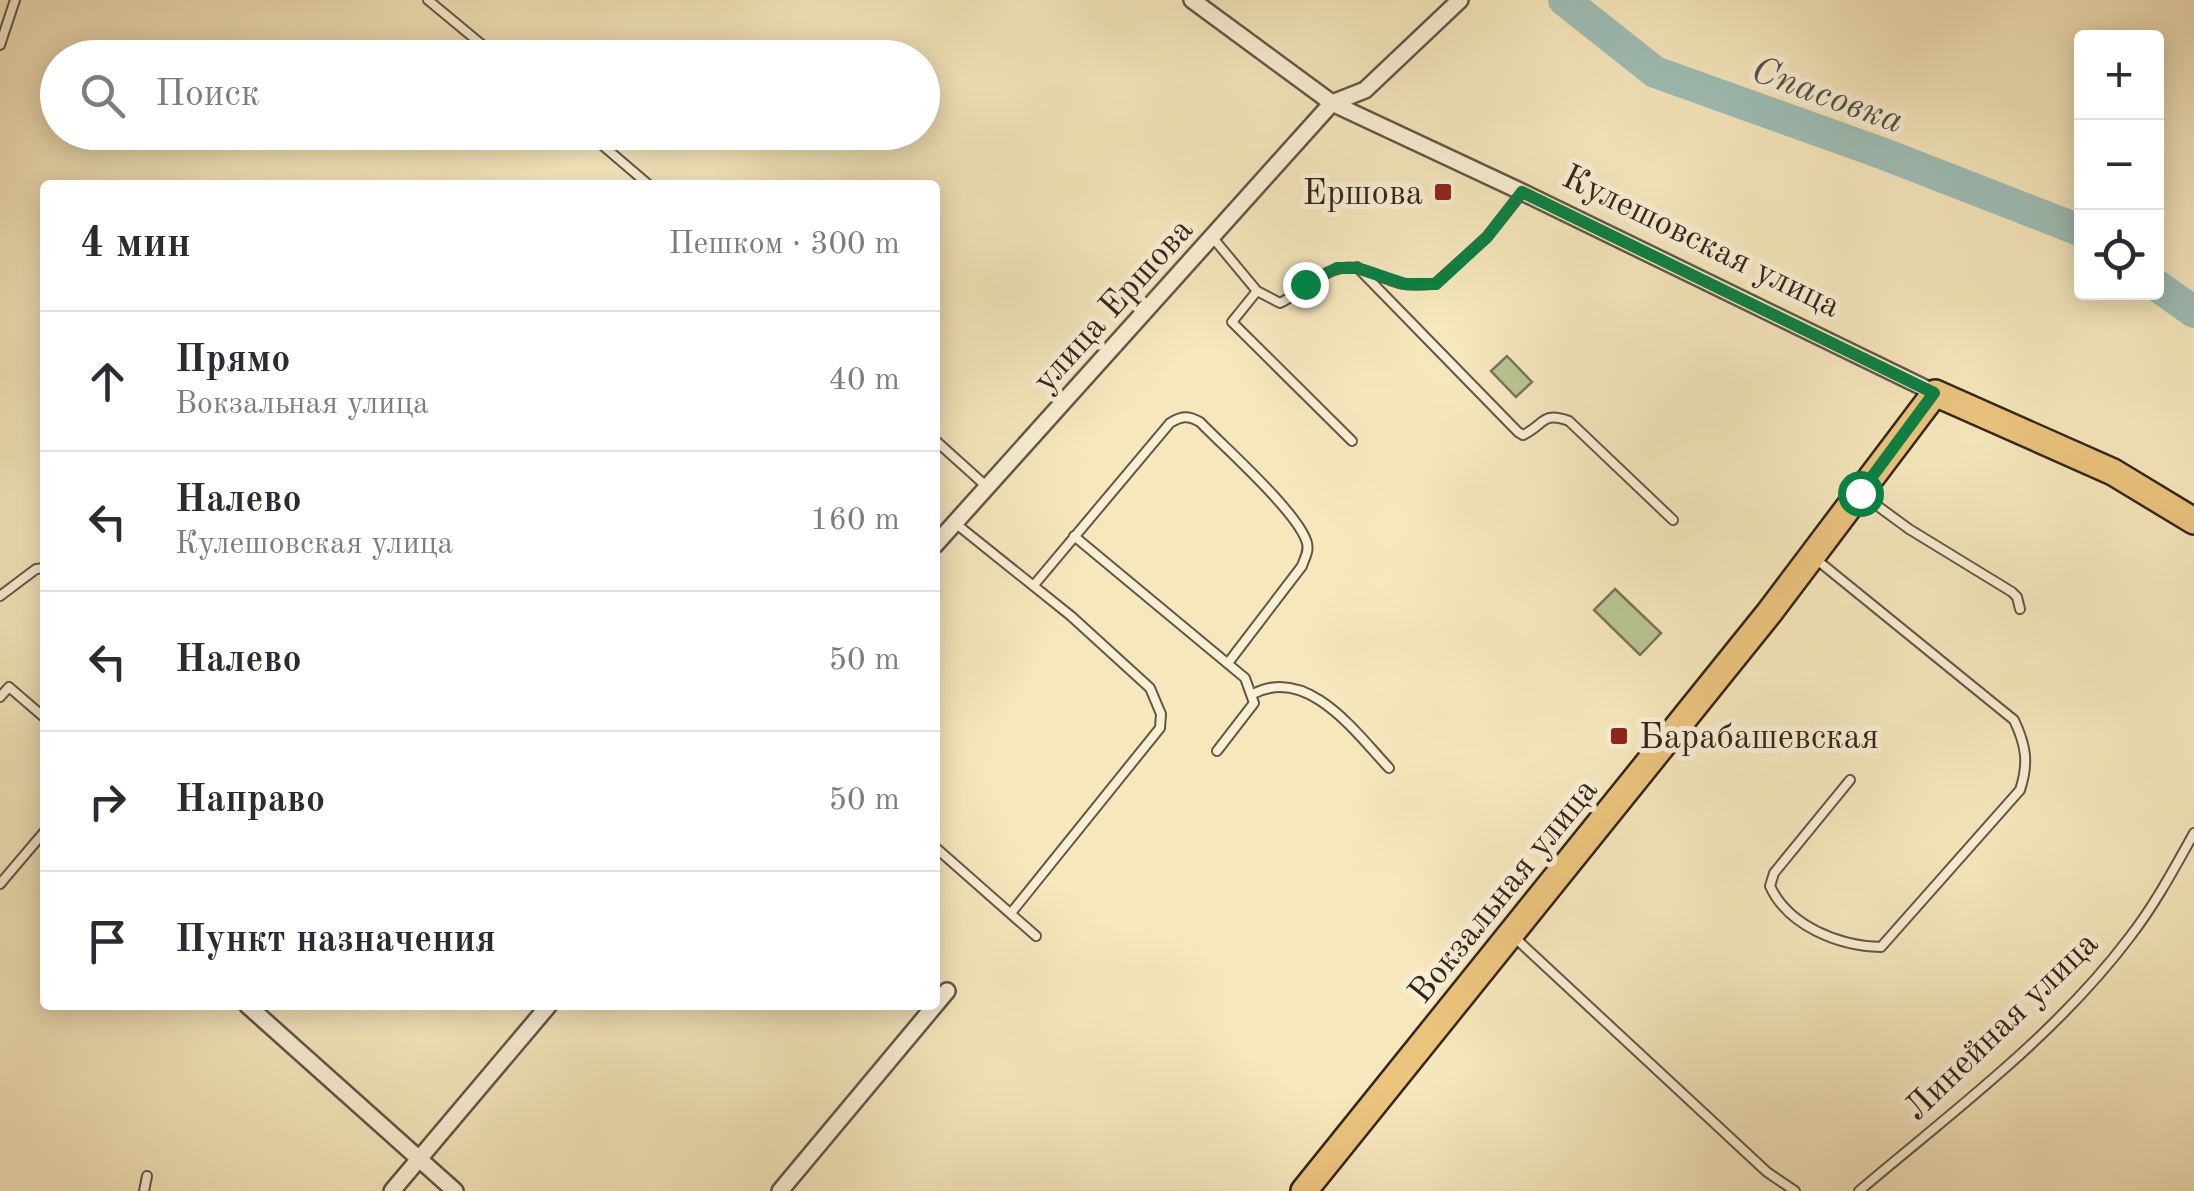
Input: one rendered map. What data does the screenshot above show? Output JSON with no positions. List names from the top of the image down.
{
  "streets": {
    "main road": ["Кулешовская улица", "Вокзальная улица"],
    "street": ["улица Ершова"],
    "lane": ["Линейная улица"]
  },
  "crossings": [
    ["Кулешовская улица", "улица Ершова"],
    ["Кулешовская улица", "Вокзальная улица"]
  ],
  "water": ["Спасовка"],
  "places": {
    "transit": ["Ершова", "Барабашевская"]
  },
  "page": {
    "map_buttons": ["+", "−"],
    "search": "Поиск",
    "heading": ["4 мин", "Пешком · 300 m"],
    "list": [
      ["Прямо", "Вокзальная улица", "40 m"],
      ["Налево", "Кулешовская улица", "160 m"],
      ["Налево", "50 m"],
      ["Направо", "50 m"],
      "Пункт назначения"
    ]
  }
}
